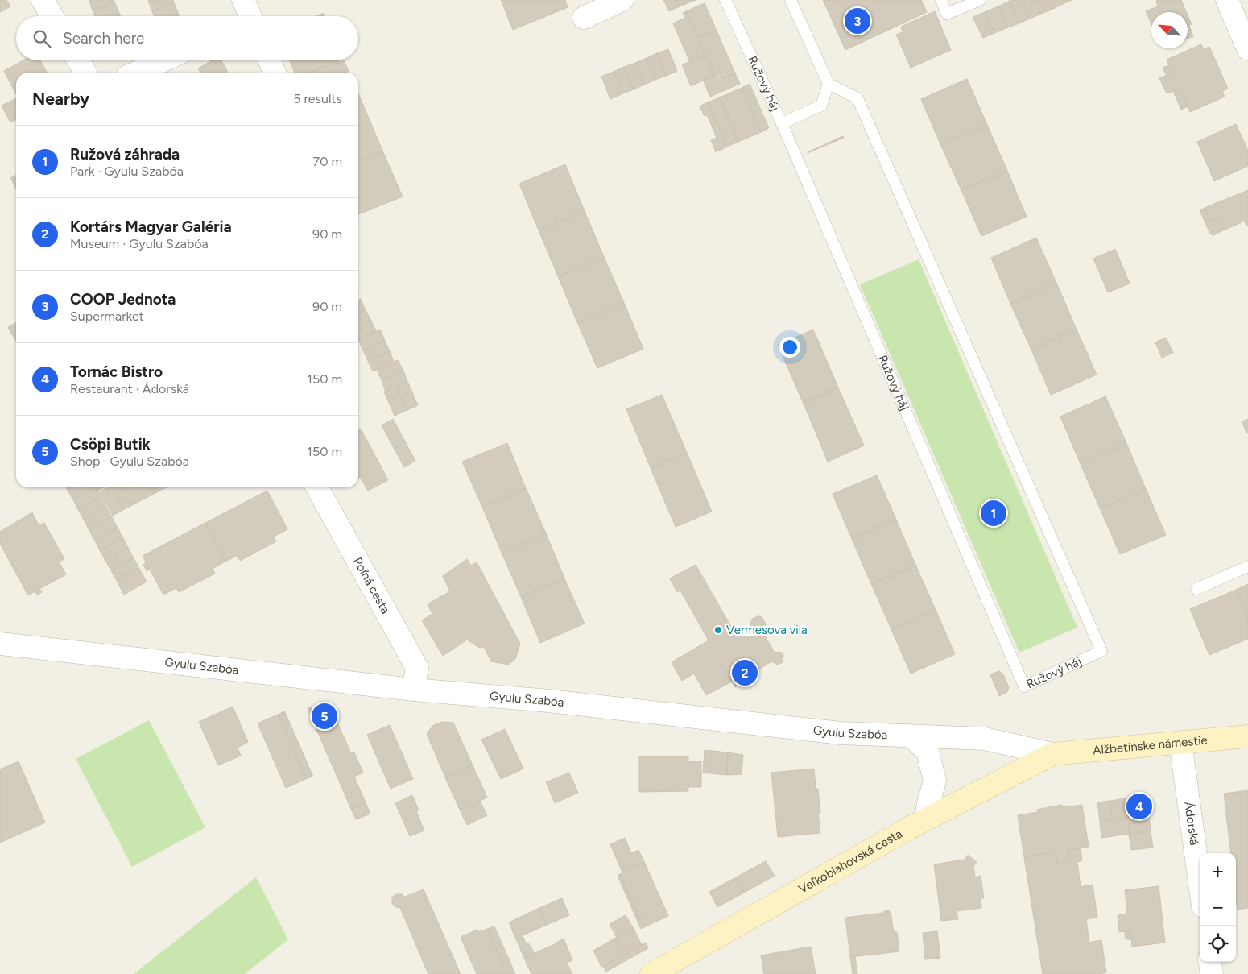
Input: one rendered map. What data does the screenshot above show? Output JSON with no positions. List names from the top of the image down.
{
  "streets": {
    "main road": ["Alžbetínske námestie", "Veľkoblahovská cesta"],
    "street": ["Poľná cesta", "Gyulu Szabóa", "Ádorská"],
    "lane": ["Ružový háj"]
  },
  "crossings": [
    ["Poľná cesta", "Gyulu Szabóa"],
    ["Gyulu Szabóa", "Alžbetínske námestie"],
    ["Gyulu Szabóa", "Veľkoblahovská cesta"],
    ["Alžbetínske námestie", "Ádorská"],
    ["Alžbetínske námestie", "Veľkoblahovská cesta"]
  ],
  "places": ["Vermesova vila"],
  "north": "top left",
  "page": {
    "pins": [
      "3",
      "1",
      "2",
      "5",
      "4"
    ],
    "search": "Search here",
    "heading": ["Nearby", "5 results"],
    "list": [
      {
        "mark": "1",
        "name": "Ružová záhrada",
        "note": "Park · Gyulu Szabóa",
        "value": "70 m"
      },
      {
        "mark": "2",
        "name": "Kortárs Magyar Galéria",
        "note": "Museum · Gyulu Szabóa",
        "value": "90 m"
      },
      {
        "mark": "3",
        "name": "COOP Jednota",
        "note": "Supermarket",
        "value": "90 m"
      },
      {
        "mark": "4",
        "name": "Tornác Bistro",
        "note": "Restaurant · Ádorská",
        "value": "150 m"
      },
      {
        "mark": "5",
        "name": "Csöpi Butik",
        "note": "Shop · Gyulu Szabóa",
        "value": "150 m"
      }
    ],
    "map_buttons": ["+", "−"]
  }
}
